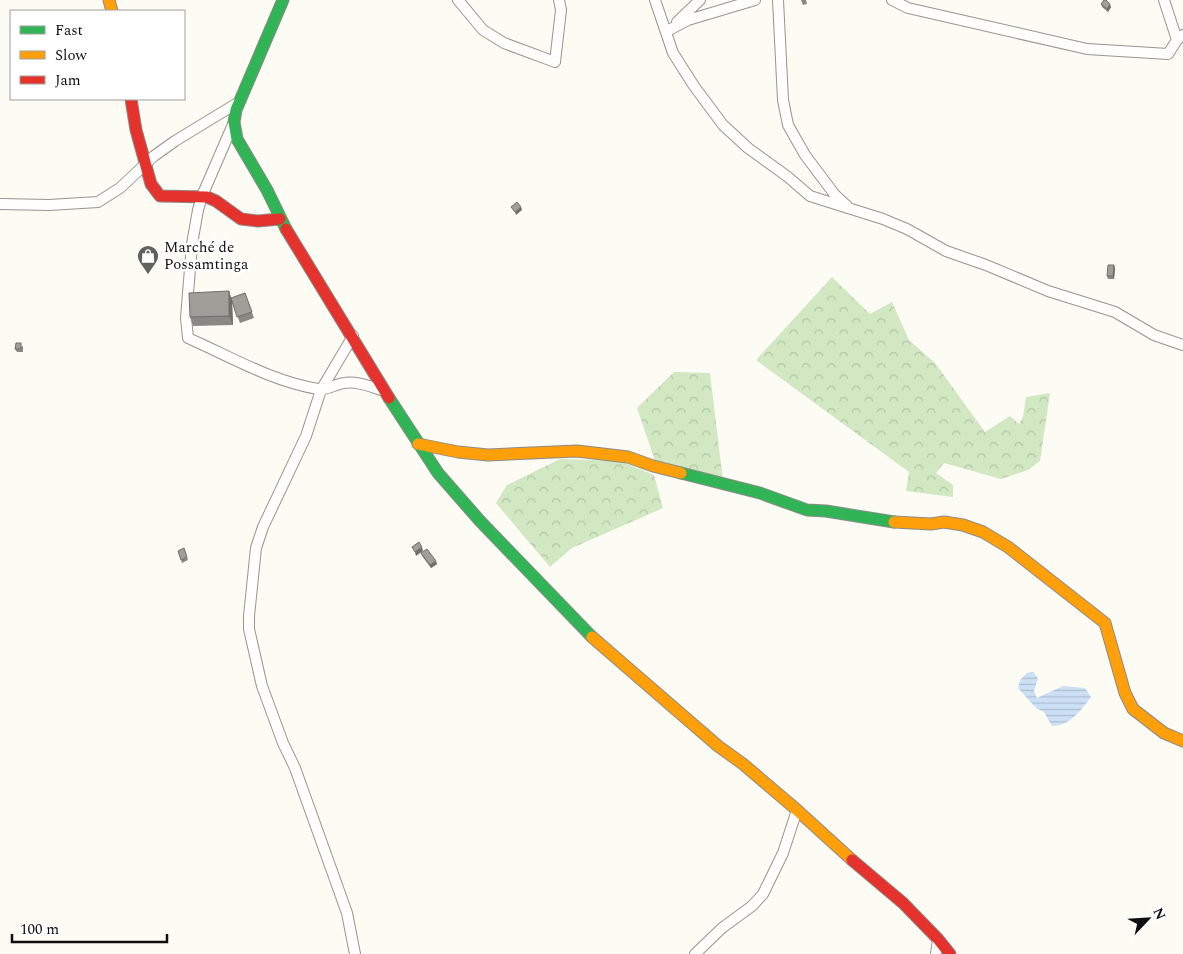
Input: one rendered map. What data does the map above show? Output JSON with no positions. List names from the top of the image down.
{
  "places": {
    "shop": ["Marché de Possamtinga"]
  },
  "legend": ["Fast", "Slow", "Jam"],
  "scale_bar": "100 m",
  "north": "top right"
}
